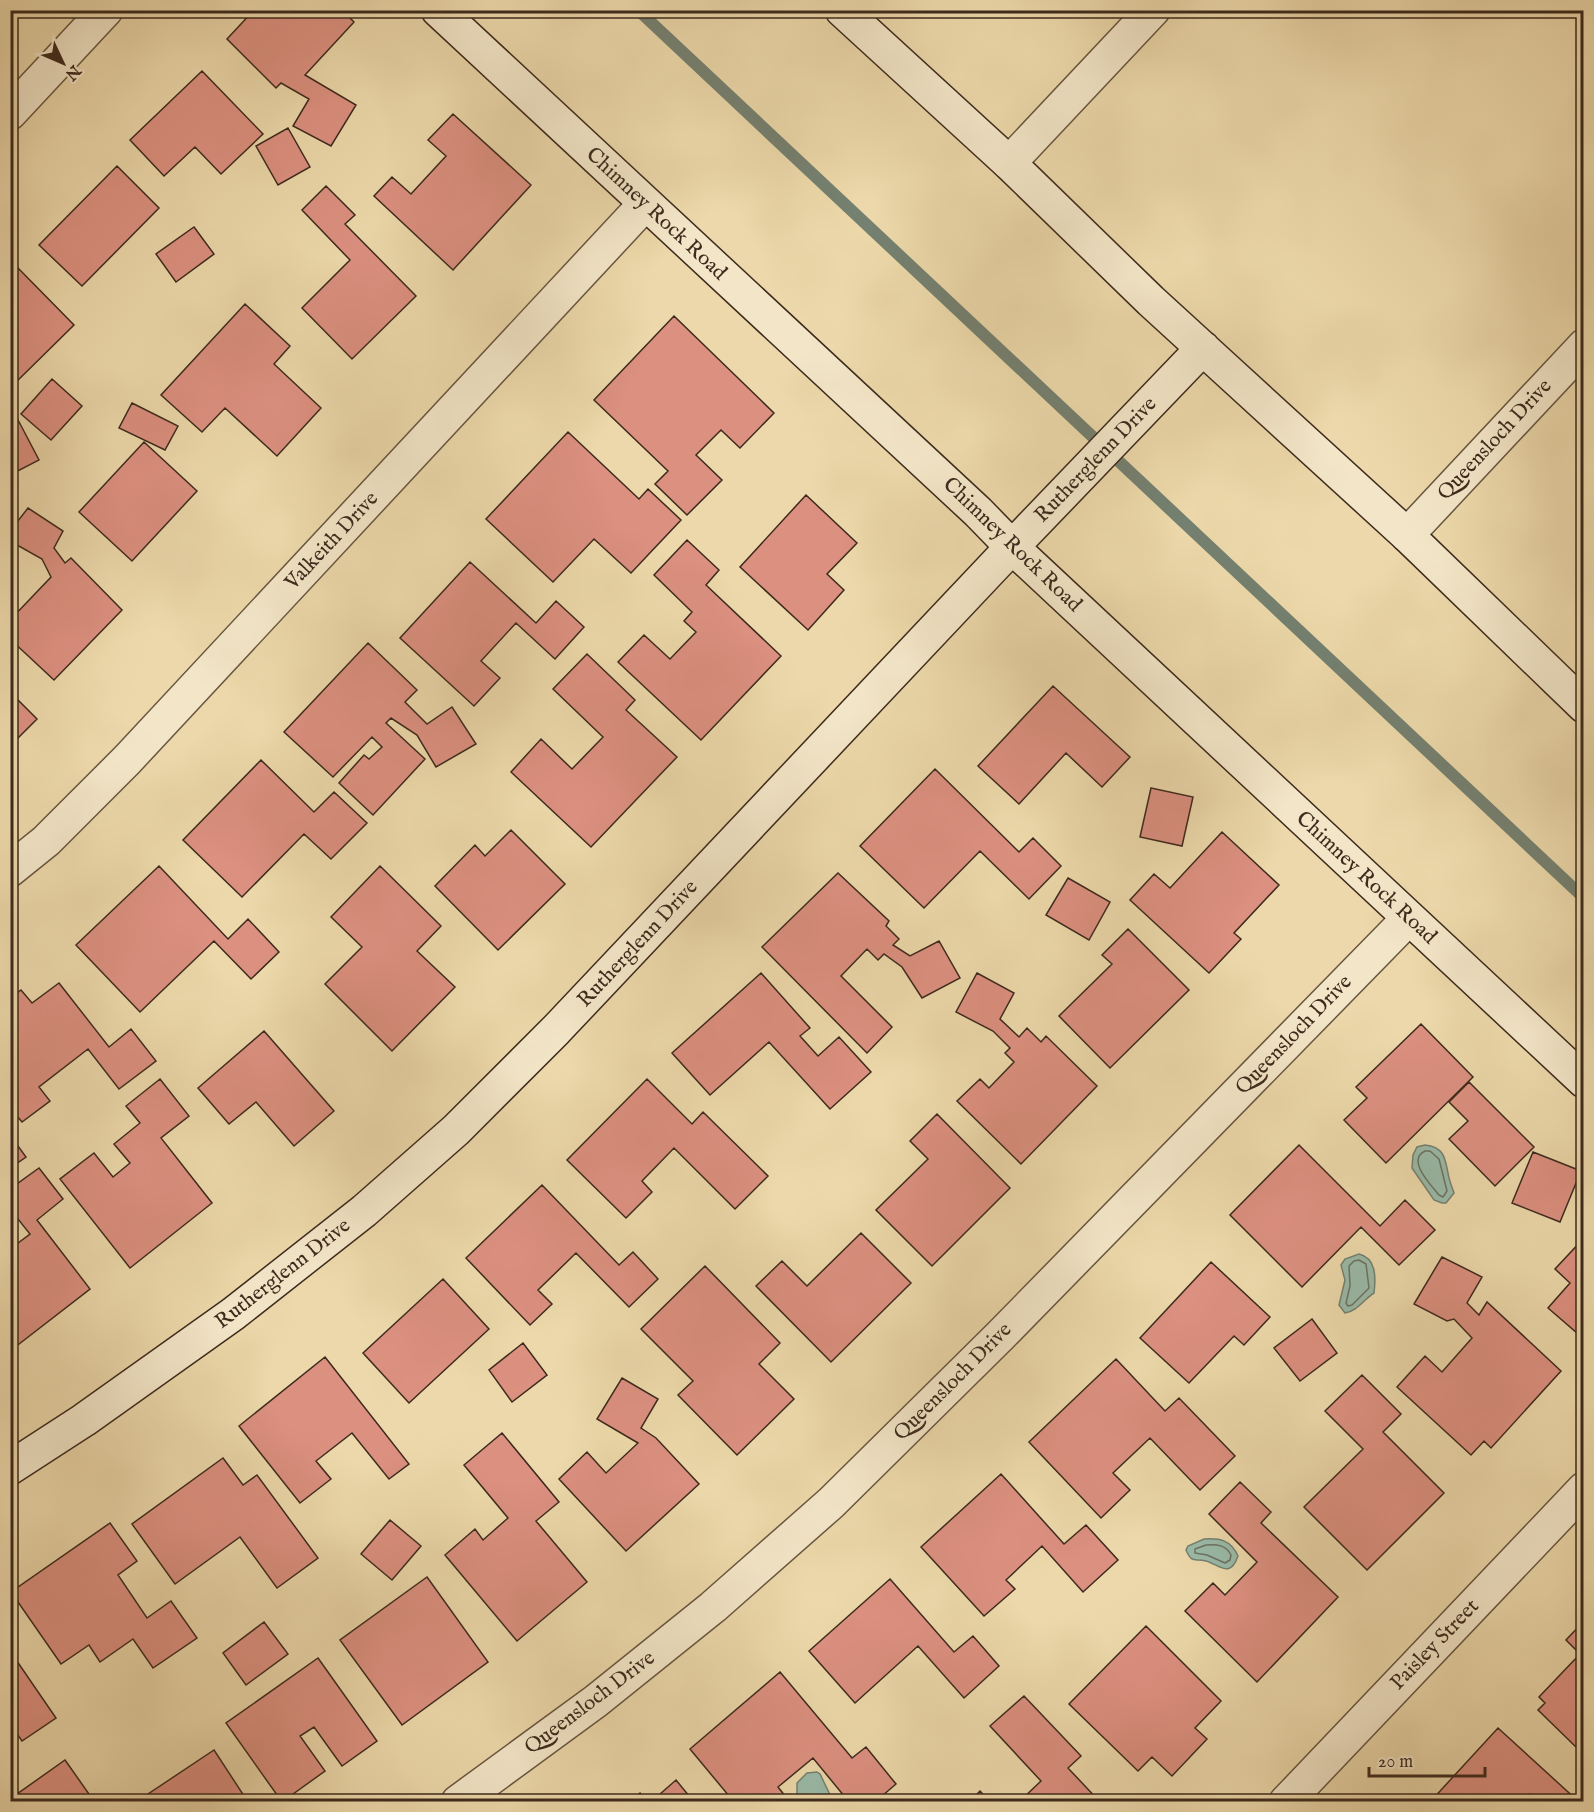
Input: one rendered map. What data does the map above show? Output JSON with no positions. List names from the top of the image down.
{
  "streets": {
    "street": [
      "Chimney Rock Road",
      "Queensloch Drive",
      "Rutherglenn Drive",
      "Valkeith Drive",
      "Paisley Street"
    ]
  },
  "crossings": [
    ["Chimney Rock Road", "Queensloch Drive"],
    ["Chimney Rock Road", "Rutherglenn Drive"],
    ["Chimney Rock Road", "Valkeith Drive"]
  ],
  "scale_bar": "20 m",
  "north": "bottom right"
}
